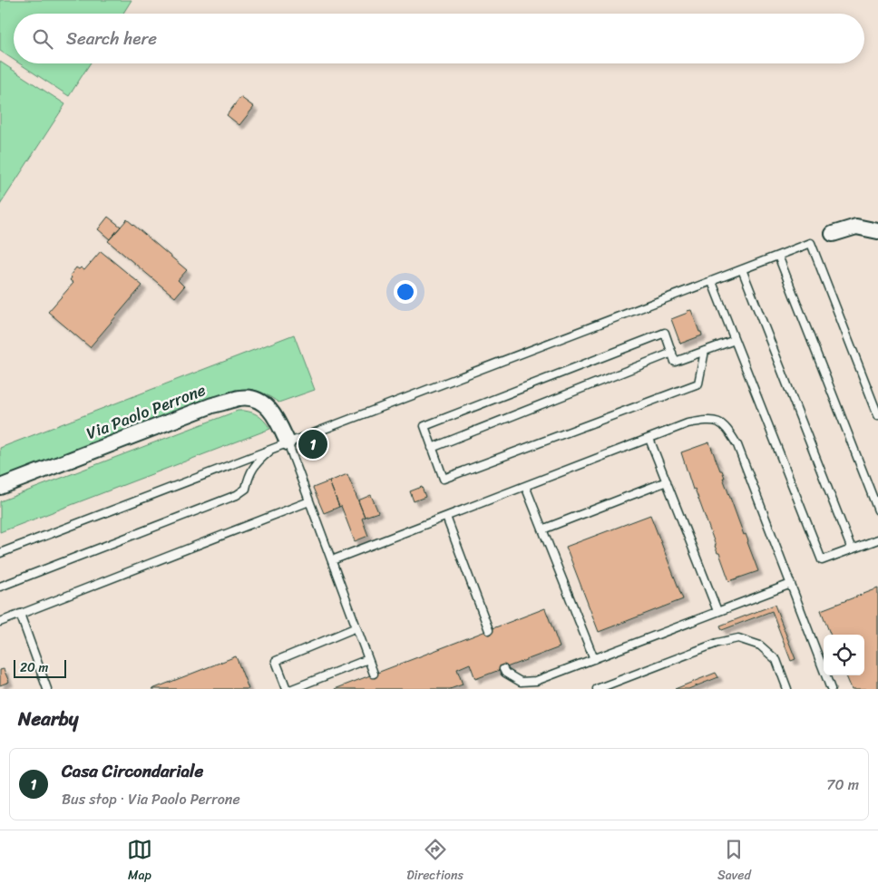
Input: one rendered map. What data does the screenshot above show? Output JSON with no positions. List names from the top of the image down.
{
  "streets": {
    "street": ["Via Paolo Perrone"]
  },
  "scale_bar": "20 m",
  "page": {
    "search": "Search here",
    "pins": "1",
    "scale": "20 m",
    "heading": "Nearby",
    "list": [
      {
        "mark": "1",
        "name": "Casa Circondariale",
        "note": "Bus stop · Via Paolo Perrone",
        "value": "70 m"
      }
    ],
    "nav": ["Map", "Directions", "Saved"]
  }
}
